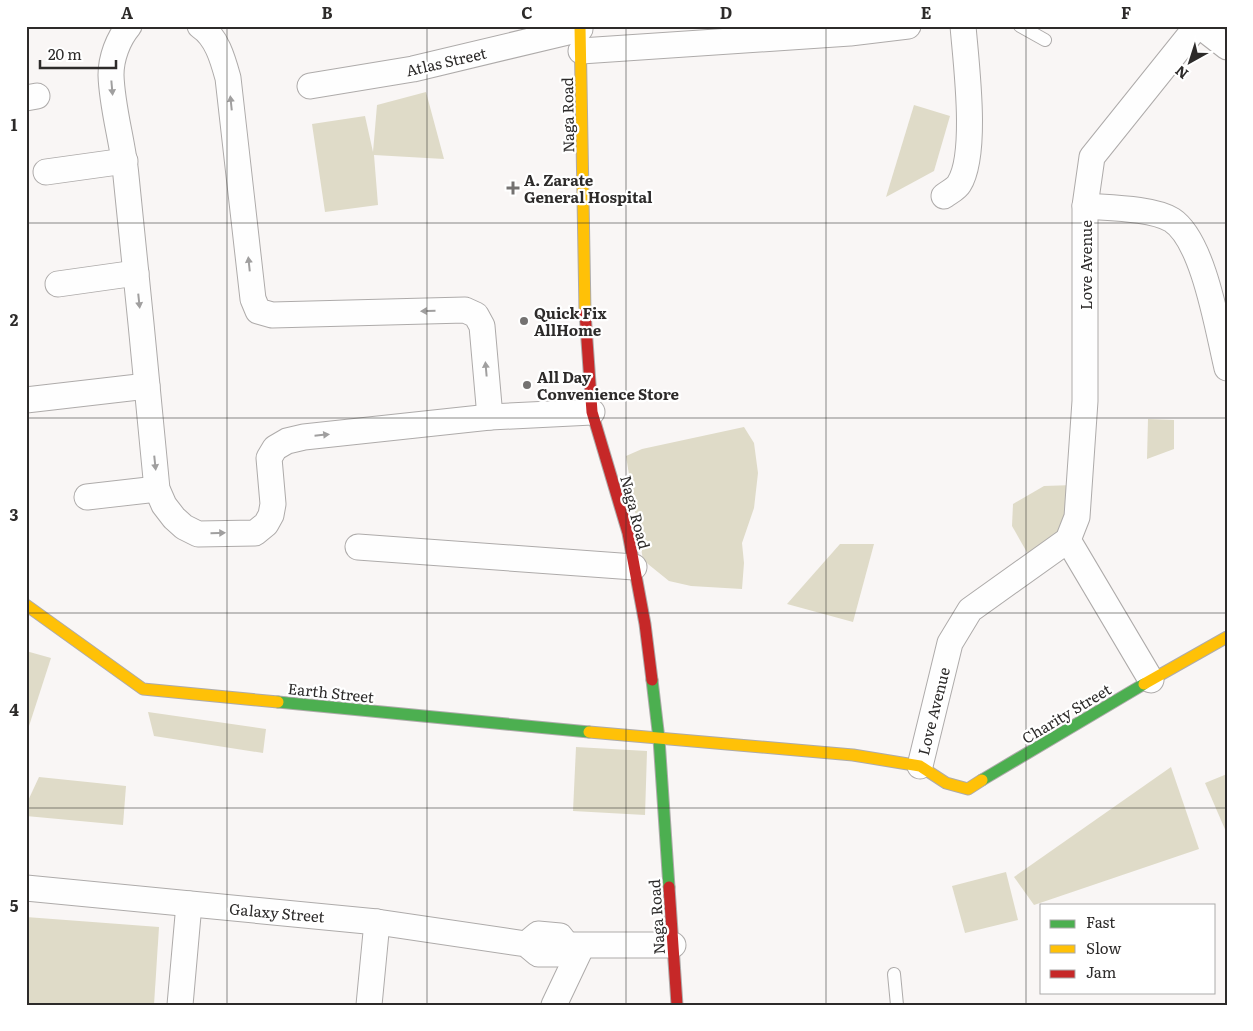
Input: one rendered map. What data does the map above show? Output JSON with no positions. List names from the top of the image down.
{
  "streets": {
    "street": [
      "Atlas Street",
      "Naga Road",
      "Love Avenue",
      "Earth Street",
      "Charity Street",
      "Galaxy Street"
    ]
  },
  "crossings": [
    ["Atlas Street", "Naga Road"],
    ["Naga Road", "Love Avenue"],
    ["Naga Road", "Earth Street"],
    ["Naga Road", "Galaxy Street"],
    ["Love Avenue", "Earth Street"],
    ["Love Avenue", "Charity Street"]
  ],
  "places": {
    "health": ["A. Zarate General Hospital"],
    "other": ["Quick Fix AllHome", "All Day Convenience Store"]
  },
  "legend": ["Fast", "Slow", "Jam"],
  "scale_bar": "20 m",
  "north": "bottom left",
  "grid": {
    "columns": [
      "A",
      "B",
      "C",
      "D",
      "E",
      "F"
    ],
    "rows": [
      "1",
      "2",
      "3",
      "4",
      "5"
    ]
  }
}
